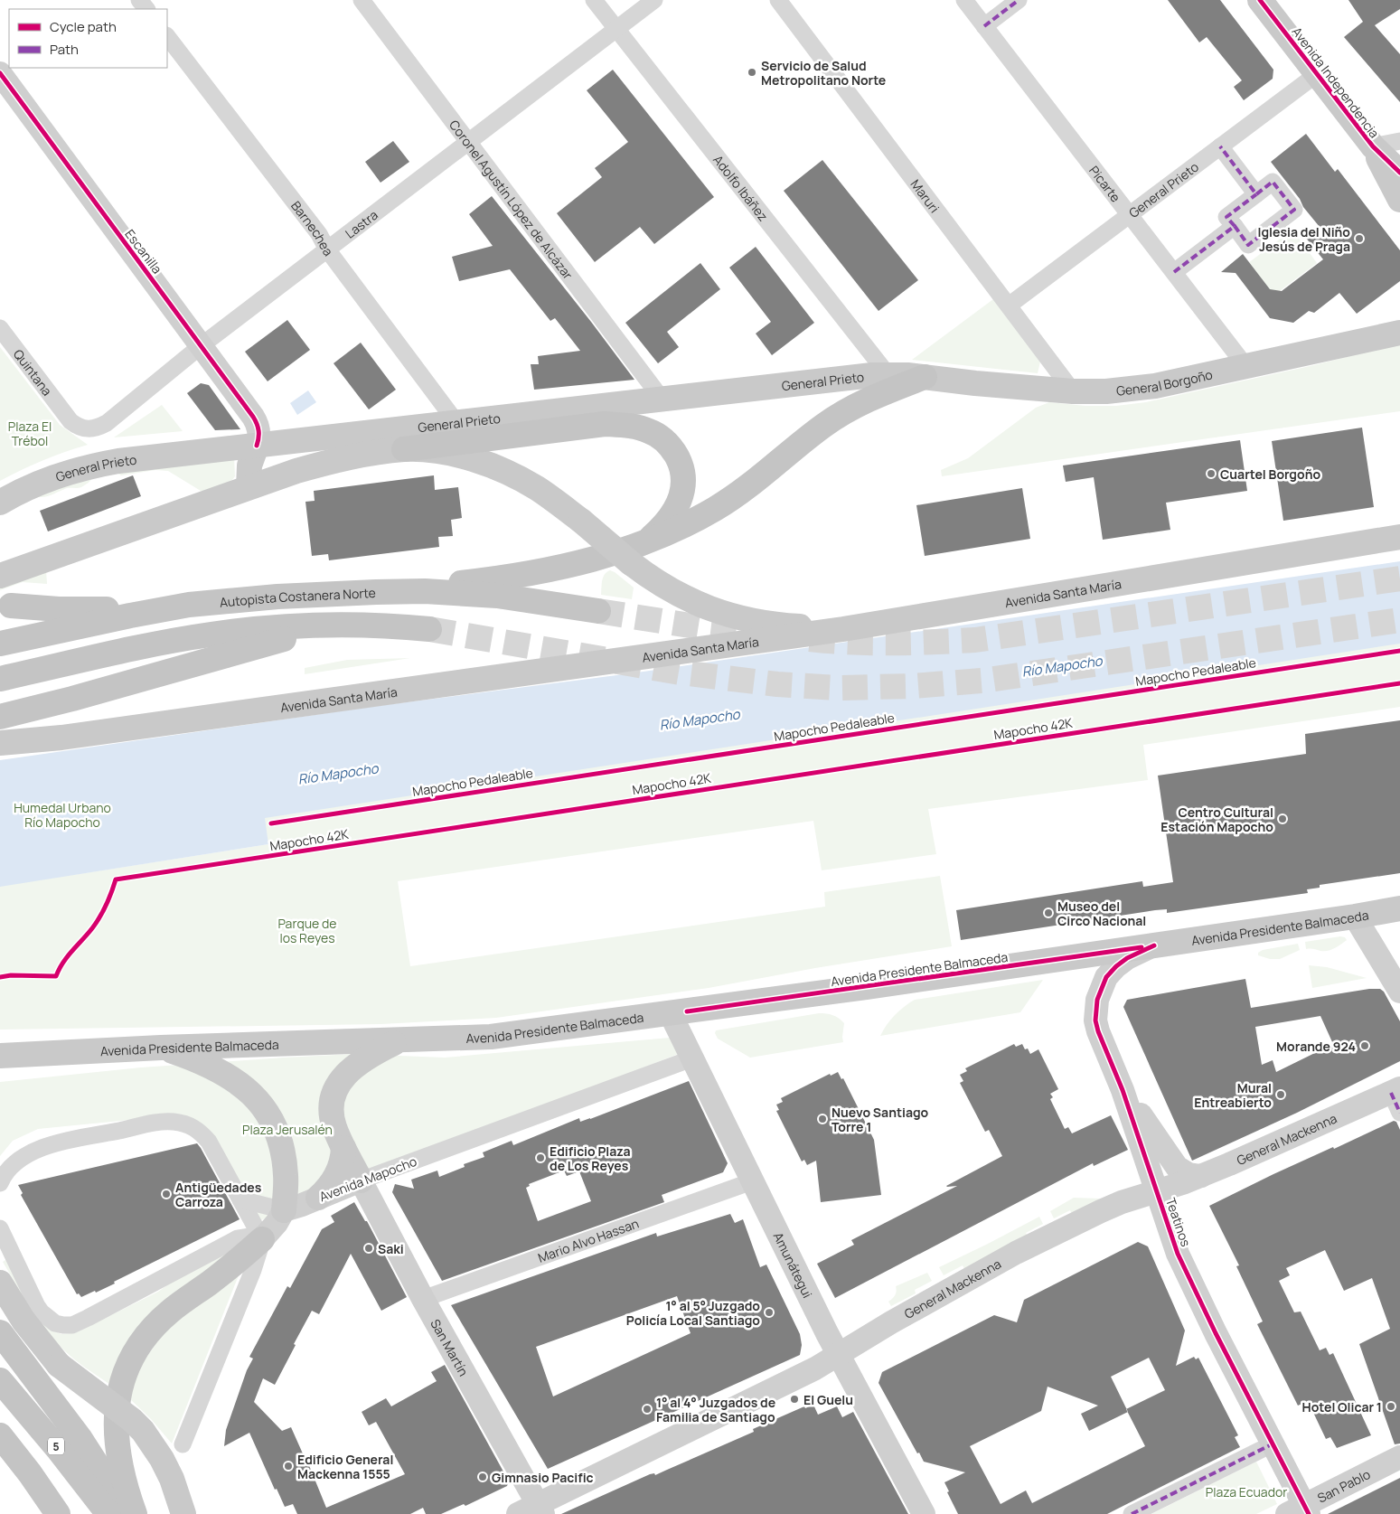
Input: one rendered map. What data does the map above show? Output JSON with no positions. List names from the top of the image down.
{
  "streets": {
    "highway": ["Autopista Costanera Norte", "5"],
    "main road": [
      "Avenida Independencia",
      "General Prieto",
      "Escanilla",
      "General Borgoño",
      "Avenida Santa María",
      "Avenida Presidente Balmaceda",
      "General Mackenna",
      "Avenida Mapocho",
      "Teatinos",
      "Amunátegui",
      "San Martín",
      "San Pablo"
    ],
    "street": [
      "Picarte",
      "Adolfo Ibáñez",
      "Maruri",
      "Coronel Agustín López de Alcázar",
      "Lastra",
      "Barnechea",
      "Quintana",
      "Mario Alvo Hassan"
    ],
    "cycle path": ["Mapocho Pedaleable", "Mapocho 42K"]
  },
  "crossings": [
    ["Avenida Independencia", "General Prieto"],
    ["Picarte", "General Prieto"],
    ["Picarte", "General Borgoño"],
    ["Adolfo Ibáñez", "General Prieto"],
    ["Adolfo Ibáñez", "Lastra"],
    ["General Prieto", "Maruri"],
    ["General Prieto", "Coronel Agustín López de Alcázar"],
    ["General Prieto", "Barnechea"],
    ["General Prieto", "Escanilla"],
    ["General Prieto", "General Borgoño"],
    ["General Prieto", "Avenida Santa María"],
    ["Maruri", "General Borgoño"],
    ["Coronel Agustín López de Alcázar", "Lastra"],
    ["Lastra", "Barnechea"],
    ["Lastra", "Escanilla"],
    ["Lastra", "Quintana"],
    ["Avenida Presidente Balmaceda", "Teatinos"],
    ["Avenida Presidente Balmaceda", "Amunátegui"],
    ["General Mackenna", "Teatinos"],
    ["General Mackenna", "Amunátegui"],
    ["General Mackenna", "San Martín"],
    ["Avenida Mapocho", "Amunátegui"],
    ["Avenida Mapocho", "San Martín"],
    ["Teatinos", "San Pablo"],
    ["Mario Alvo Hassan", "Amunátegui"],
    ["Mario Alvo Hassan", "San Martín"]
  ],
  "water": ["Río Mapocho"],
  "parks": [
    "Plaza El Trébol",
    "Humedal Urbano Río Mapocho",
    "Parque de los Reyes",
    "Plaza Jerusalén",
    "Plaza Ecuador"
  ],
  "places": [
    "Servicio de Salud Metropolitano Norte",
    "Iglesia del Niño Jesús de Praga",
    "Cuartel Borgoño",
    "Centro Cultural Estación Mapocho",
    "Museo del Circo Nacional",
    "Morande 924",
    "Mural Entreabierto",
    "Nuevo Santiago Torre 1",
    "Edificio Plaza de Los Reyes",
    "Antigüedades Carroza",
    "Saki",
    "1° al 5° Juzgado Policía Local Santiago",
    "El Guelu",
    "Hotel Olicar 1",
    "1° al 4° Juzgados de Familia de Santiago",
    "Edificio General Mackenna 1555",
    "Gimnasio Pacific"
  ],
  "legend": ["Cycle path", "Path"]
}
